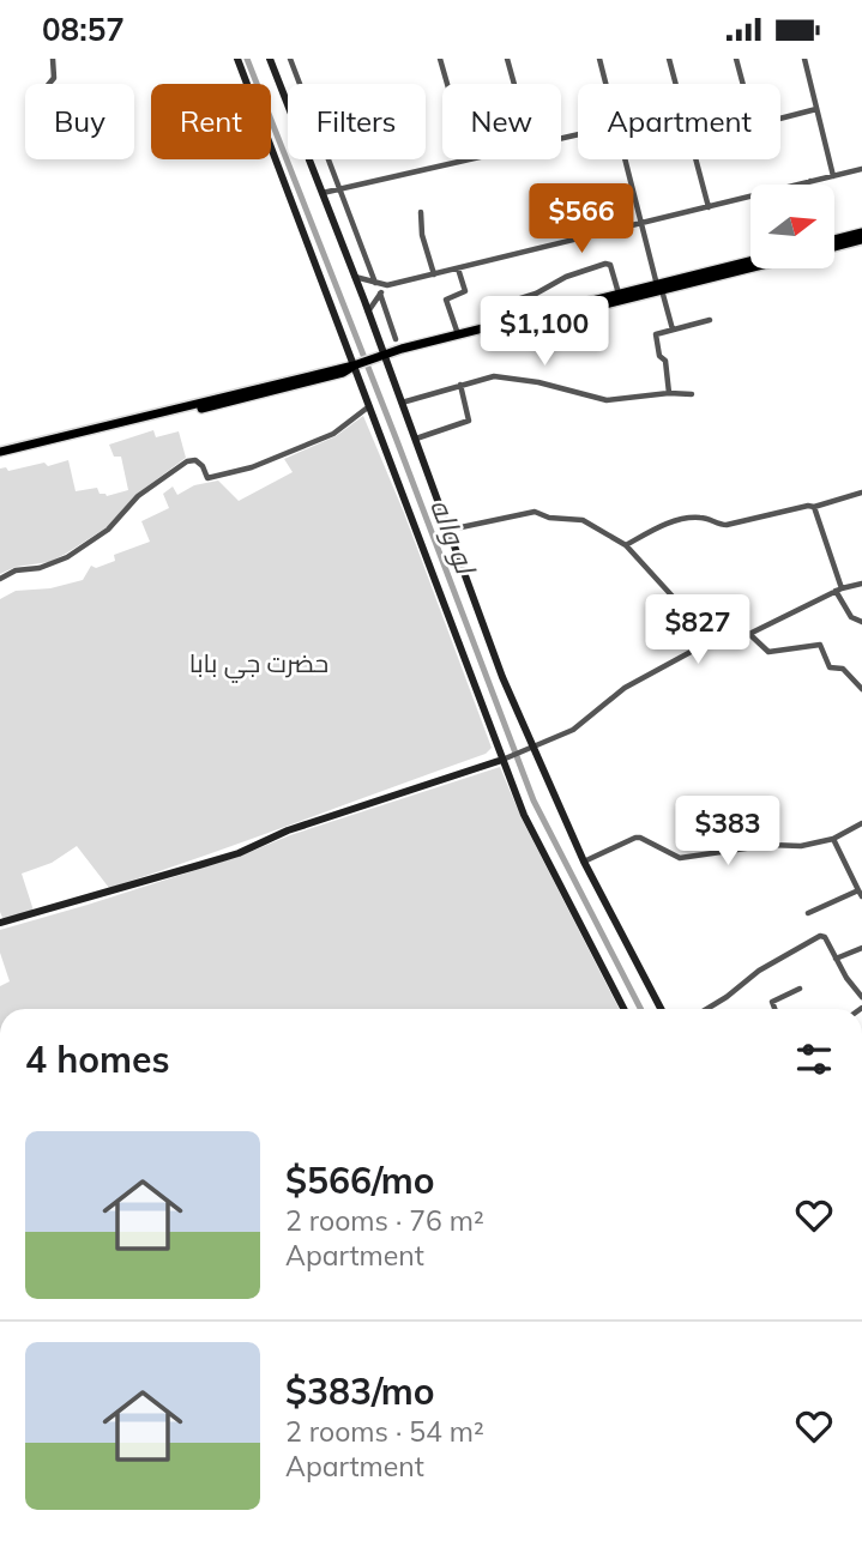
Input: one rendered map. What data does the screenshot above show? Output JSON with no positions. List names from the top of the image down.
{
  "water": ["لو واله"],
  "parks": ["حضرت جي بابا"],
  "north": "right",
  "page": {
    "status": "08:57",
    "chip": [
      "Buy",
      "Rent",
      "Filters",
      "New",
      "Apartment"
    ],
    "price": [
      "$566",
      "$1,100",
      "$827",
      "$383"
    ],
    "heading": "4 homes",
    "list": [
      {
        "name": "$566/mo",
        "note": "2 rooms · 76 m² · Apartment"
      },
      {
        "name": "$383/mo",
        "note": "2 rooms · 54 m² · Apartment"
      }
    ]
  }
}
